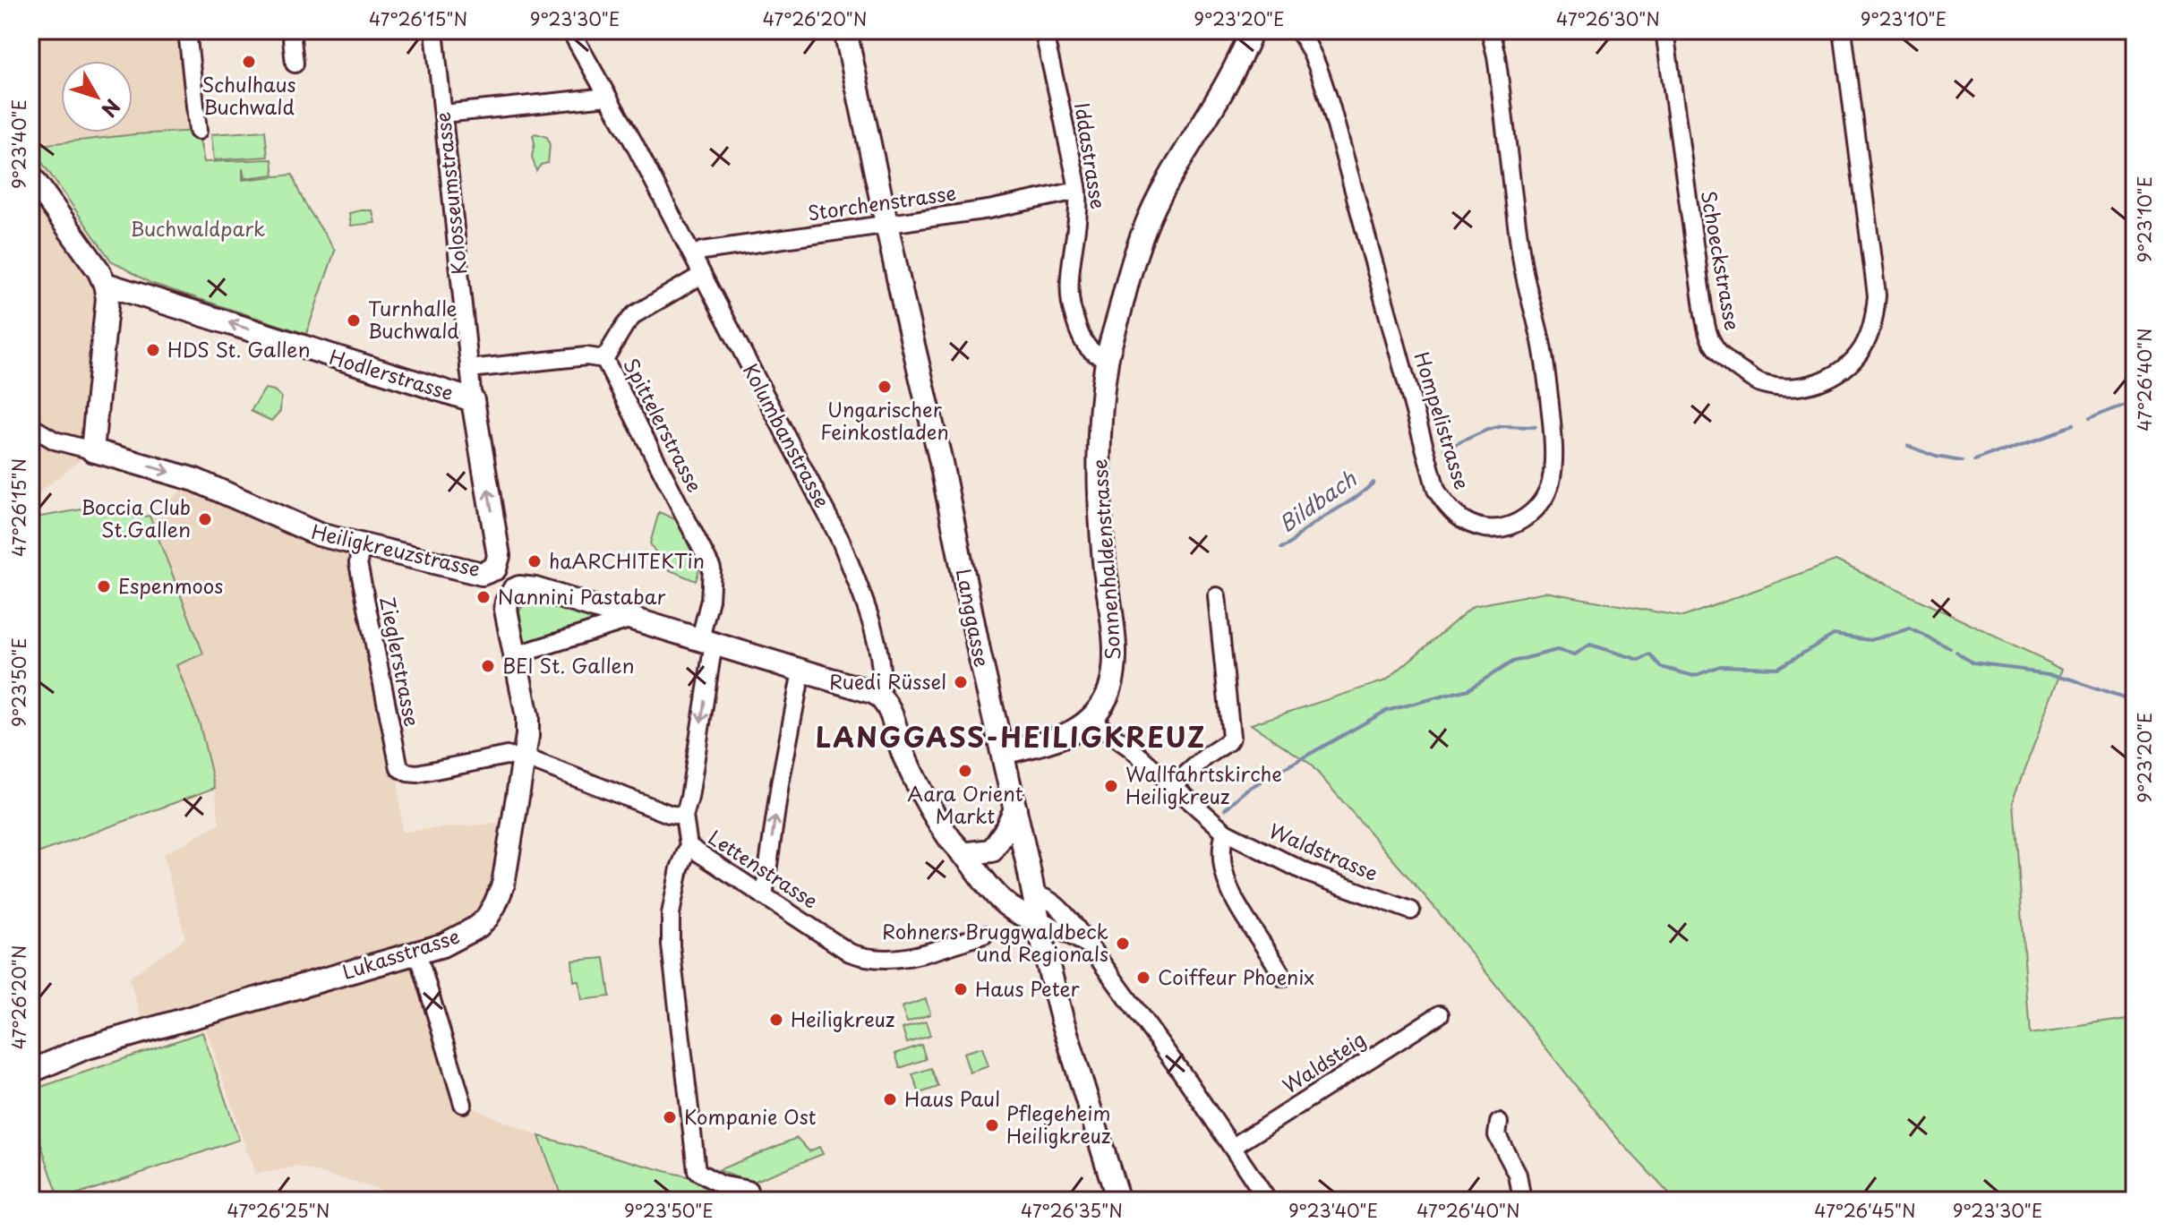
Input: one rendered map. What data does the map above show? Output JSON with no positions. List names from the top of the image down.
{
  "streets": {
    "main road": [
      "Kolosseumstrasse",
      "Hodlerstrasse",
      "Kolumbanstrasse",
      "Heiligkreuzstrasse",
      "Sonnenhaldenstrasse",
      "Langgasse",
      "Lukasstrasse"
    ],
    "street": [
      "Iddastrasse",
      "Storchenstrasse",
      "Schoeckstrasse",
      "Hompelistrasse",
      "Spittelerstrasse",
      "Zieglerstrasse",
      "Waldstrasse",
      "Lettenstrasse",
      "Waldsteig"
    ]
  },
  "crossings": [
    ["Iddastrasse", "Storchenstrasse"],
    ["Iddastrasse", "Sonnenhaldenstrasse"],
    ["Kolosseumstrasse", "Hodlerstrasse"],
    ["Kolosseumstrasse", "Spittelerstrasse"],
    ["Kolosseumstrasse", "Heiligkreuzstrasse"],
    ["Storchenstrasse", "Kolumbanstrasse"],
    ["Storchenstrasse", "Langgasse"],
    ["Spittelerstrasse", "Lettenstrasse"],
    ["Kolumbanstrasse", "Langgasse"],
    ["Heiligkreuzstrasse", "Zieglerstrasse"],
    ["Heiligkreuzstrasse", "Lukasstrasse"],
    ["Sonnenhaldenstrasse", "Langgasse"],
    ["Sonnenhaldenstrasse", "Waldstrasse"],
    ["Zieglerstrasse", "Lukasstrasse"]
  ],
  "one_way": ["Hodlerstrasse", "Heiligkreuzstrasse"],
  "districts": ["LANGGASS-HEILIGKREUZ"],
  "water": ["Bildbach"],
  "parks": ["Buchwaldpark"],
  "places": [
    "Schulhaus Buchwald",
    "Turnhalle Buchwald",
    "HDS St. Gallen",
    "Ungarischer Feinkostladen",
    "Boccia Club St.Gallen",
    "haARCHITEKTin",
    "Espenmoos",
    "Nannini Pastabar",
    "BEI St. Gallen",
    "Ruedi Rüssel",
    "Aara Orient Markt",
    "Wallfahrtskirche Heiligkreuz",
    "Rohners Bruggwaldbeck und Regionals",
    "Coiffeur Phoenix",
    "Haus Peter",
    "Heiligkreuz",
    "Haus Paul",
    "Kompanie Ost",
    "Pflegeheim Heiligkreuz"
  ],
  "north": "bottom right",
  "coordinates": [
    "47°26'15\"N",
    "9°23'30\"E",
    "47°26'20\"N",
    "9°23'20\"E",
    "47°26'30\"N",
    "9°23'10\"E",
    "9°23'40\"E",
    "47°26'40\"N",
    "9°23'50\"E",
    "47°26'25\"N",
    "47°26'35\"N",
    "47°26'45\"N"
  ]
}
